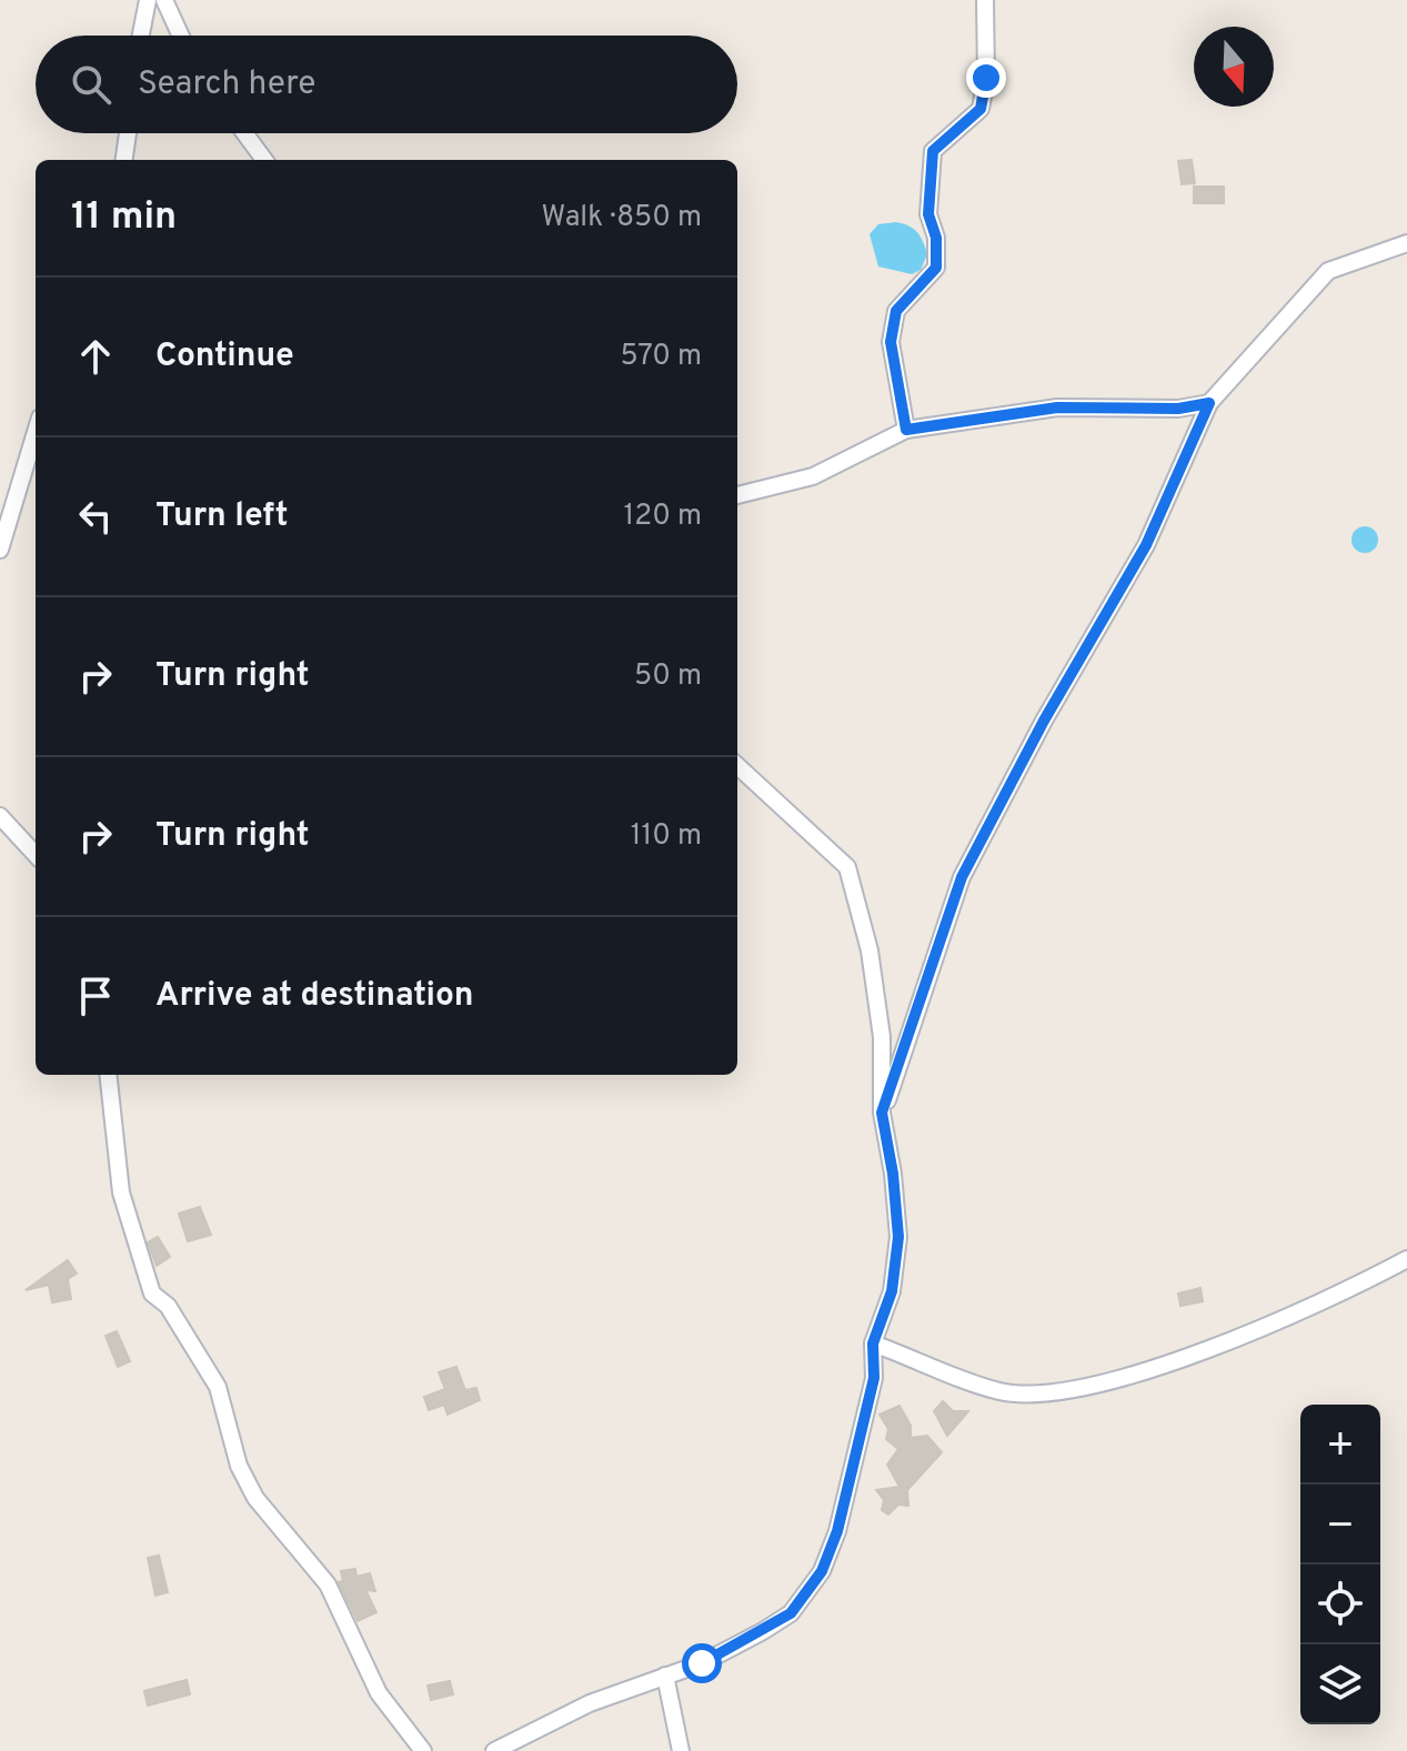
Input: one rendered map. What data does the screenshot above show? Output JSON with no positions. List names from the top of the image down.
{
  "north": "bottom",
  "page": {
    "search": "Search here",
    "heading": ["11 min", "Walk · 850 m"],
    "list": [
      ["Continue", "570 m"],
      ["Turn left", "120 m"],
      ["Turn right", "50 m"],
      ["Turn right", "110 m"],
      "Arrive at destination"
    ],
    "map_buttons": ["+", "−"]
  }
}
